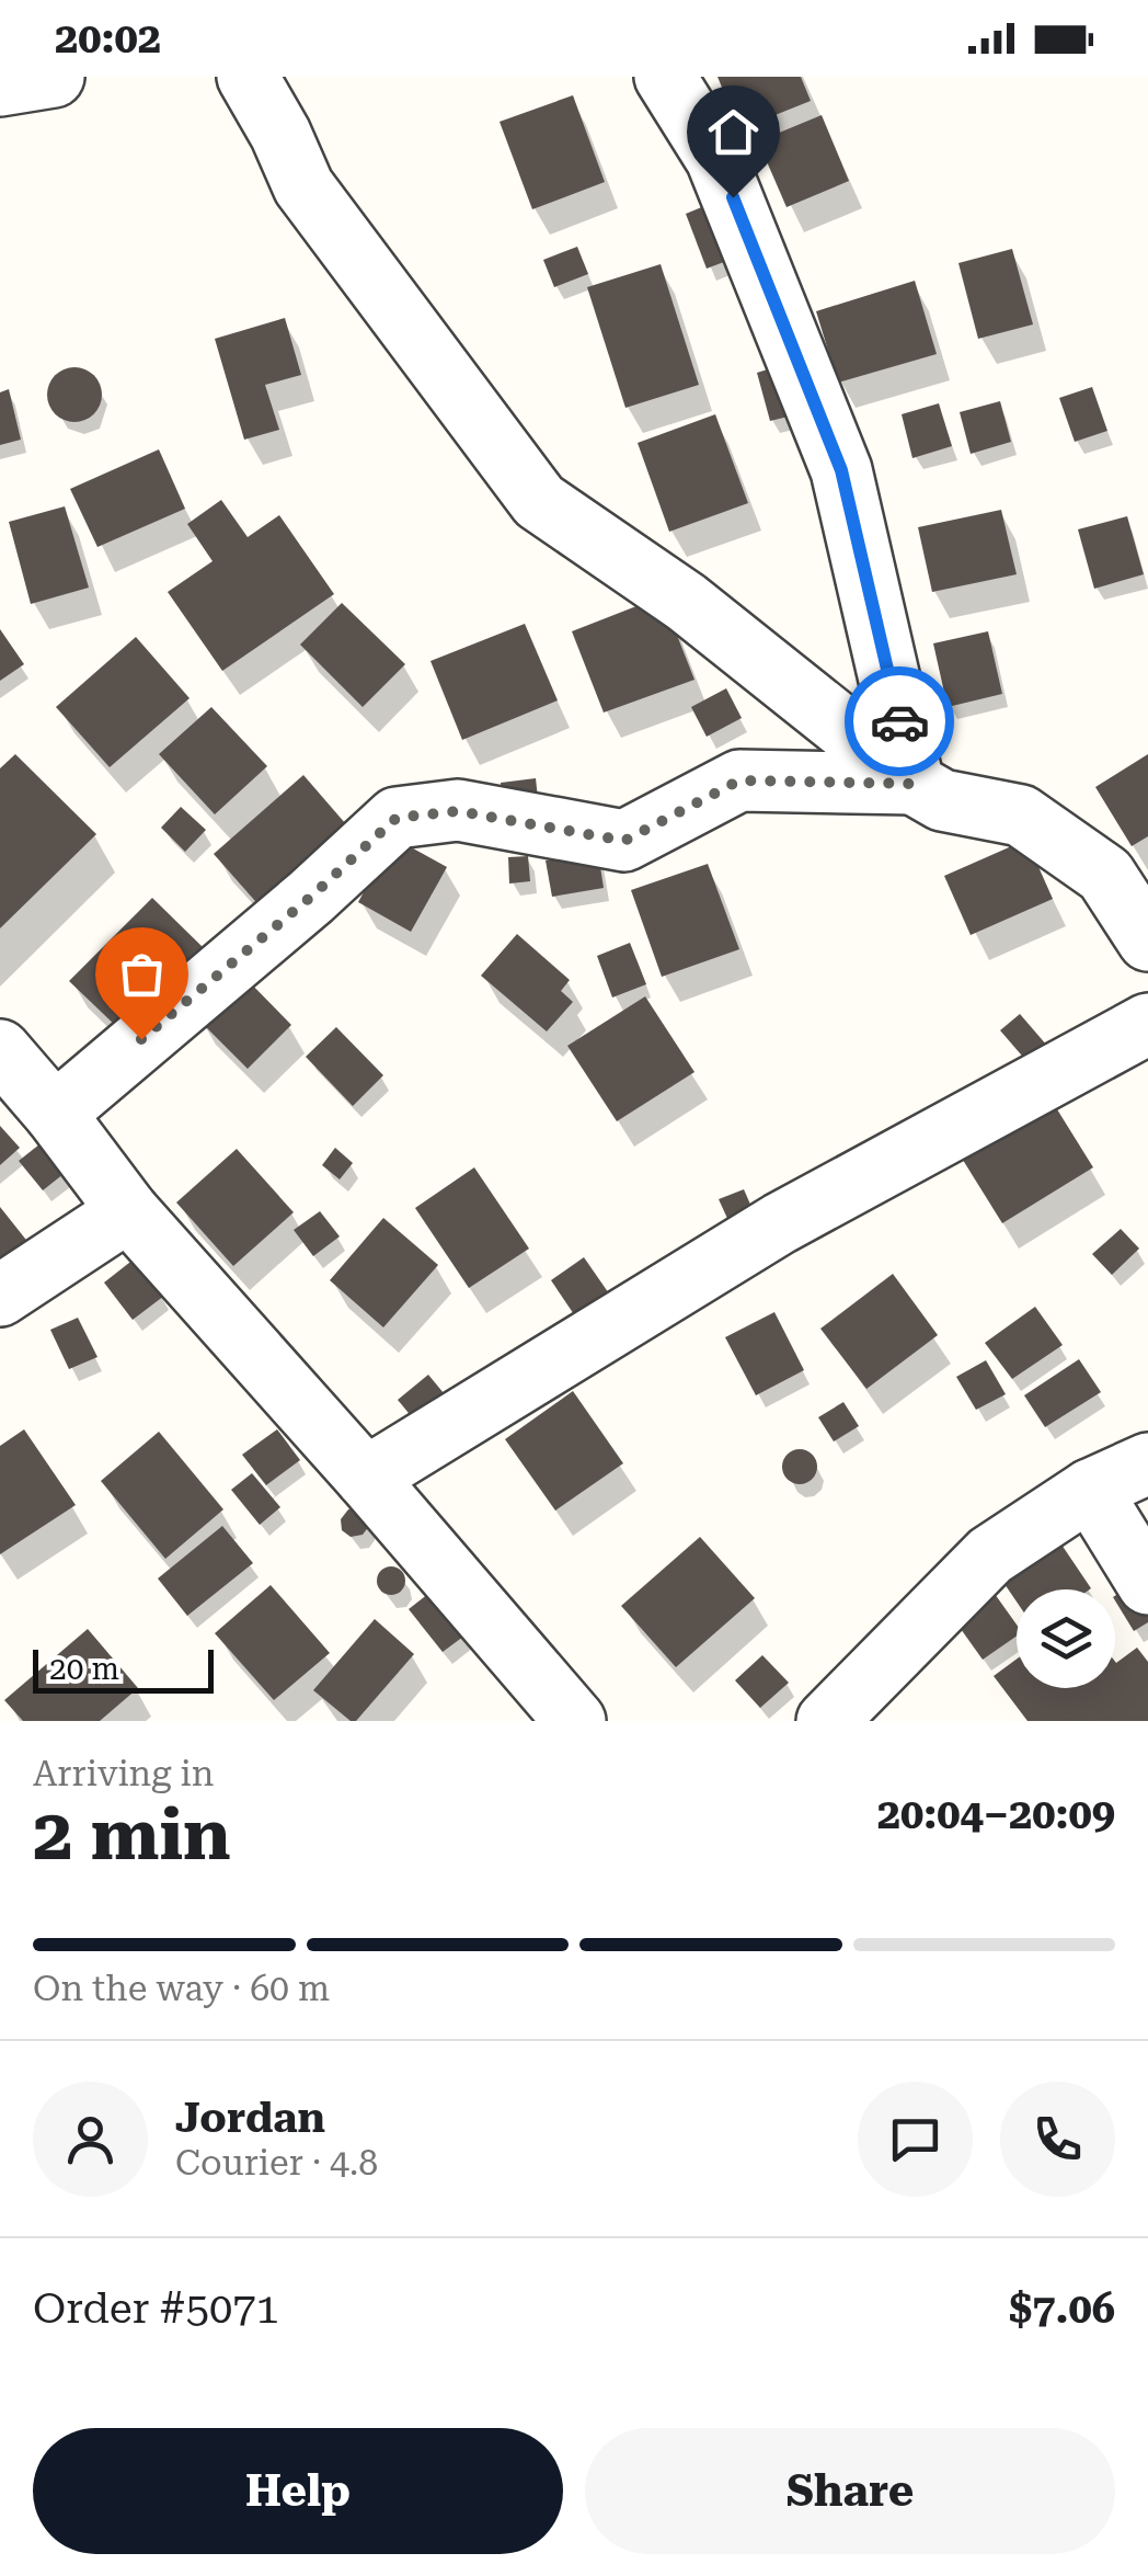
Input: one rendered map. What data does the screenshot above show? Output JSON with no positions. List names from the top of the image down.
{
  "scale_bar": "20 m",
  "page": {
    "status": "20:02",
    "scale": "20 m",
    "heading": ["2 min", "Arriving in", "20:04–20:09"],
    "panel": [
      "Jordan",
      "Courier · 4.8",
      "Order #5071",
      "$7.06"
    ],
    "bar": "On the way · 60 m",
    "buttons": ["Help", "Share"]
  }
}
